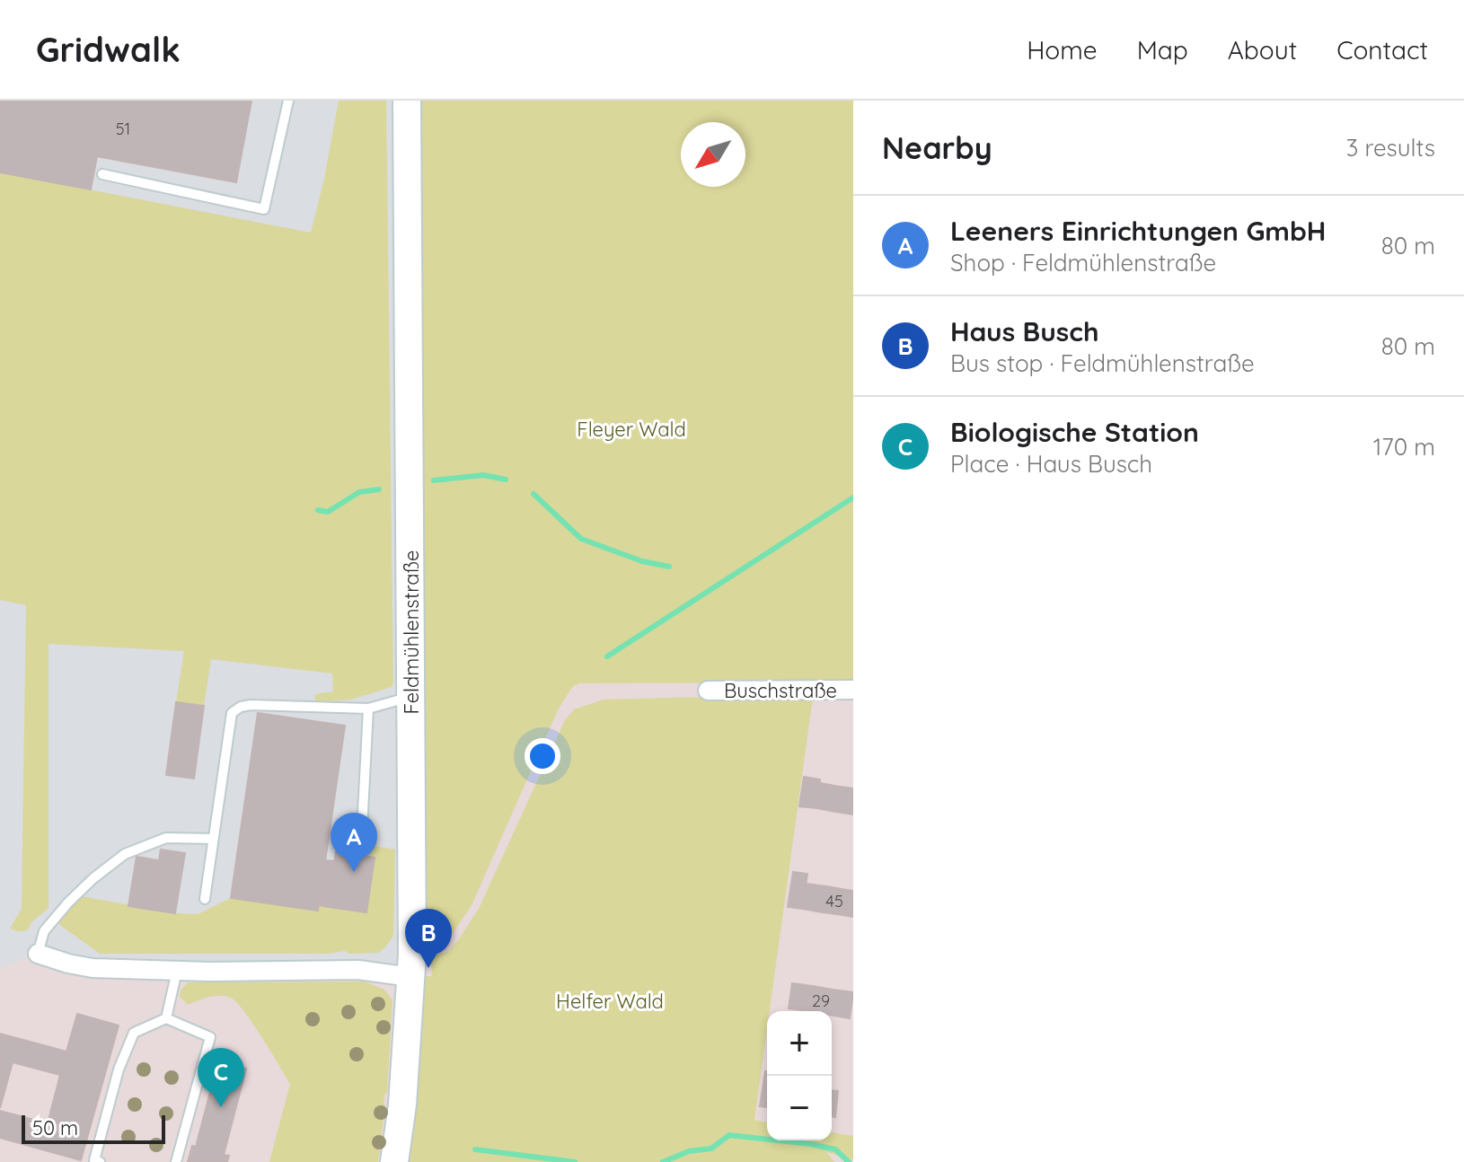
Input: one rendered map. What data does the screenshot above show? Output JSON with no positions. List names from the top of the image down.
{
  "streets": {
    "street": ["Feldmühlenstraße", "Buschstraße"]
  },
  "parks": ["Fleyer Wald", "Helfer Wald"],
  "house_numbers": ["51", "45", "29"],
  "scale_bar": "50 m",
  "north": "bottom left",
  "page": {
    "header": "Gridwalk",
    "nav": [
      "Home",
      "Map",
      "About",
      "Contact"
    ],
    "heading": ["Nearby", "3 results"],
    "list": [
      {
        "mark": "A",
        "name": "Leeners Einrichtungen GmbH",
        "note": "Shop · Feldmühlenstraße",
        "value": "80 m"
      },
      {
        "mark": "B",
        "name": "Haus Busch",
        "note": "Bus stop · Feldmühlenstraße",
        "value": "80 m"
      },
      {
        "mark": "C",
        "name": "Biologische Station",
        "note": "Place · Haus Busch",
        "value": "170 m"
      }
    ],
    "pins": ["A", "B", "C"],
    "map_buttons": ["+", "−"],
    "scale": "50 m"
  }
}
